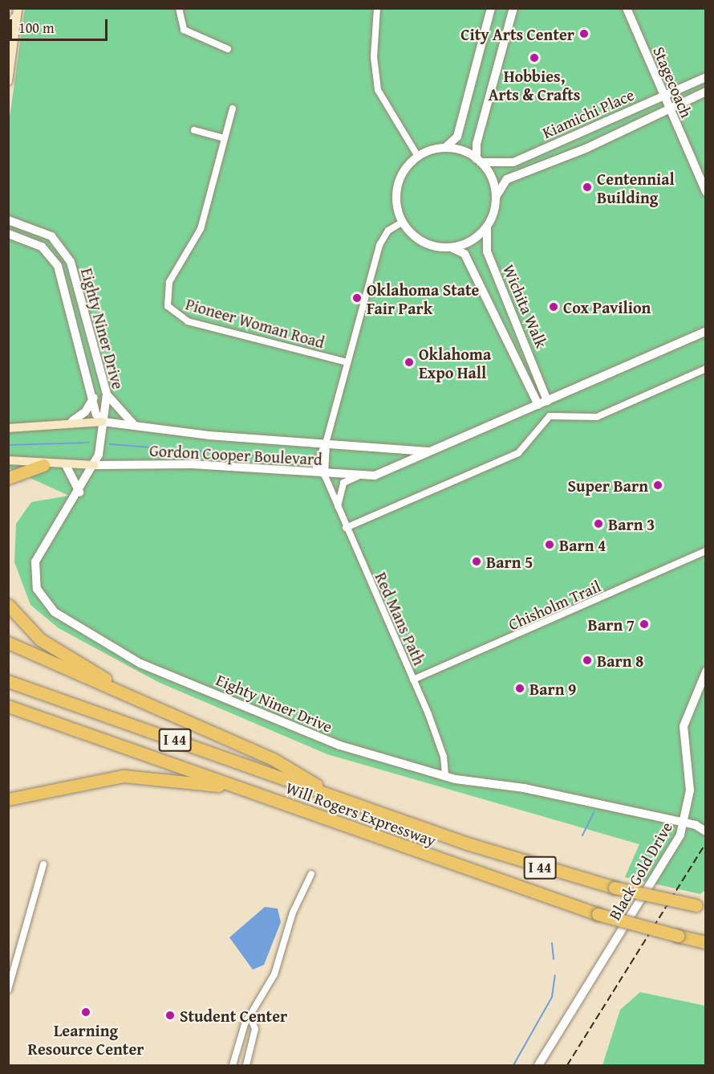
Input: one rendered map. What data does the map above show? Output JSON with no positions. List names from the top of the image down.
{
  "streets": {
    "highway": ["I 44", "Will Rogers Expressway"],
    "main road": ["Gordon Cooper Boulevard"],
    "street": [
      "Stagecoach",
      "Kiamichi Place",
      "Wichita Walk",
      "Pioneer Woman Road",
      "Eighty Niner Drive",
      "Chisholm Trail",
      "Red Mans Path",
      "Black Gold Drive"
    ]
  },
  "crossings": [
    ["Stagecoach", "Kiamichi Place"],
    ["Kiamichi Place", "Wichita Walk"],
    ["Wichita Walk", "Gordon Cooper Boulevard"],
    ["Eighty Niner Drive", "Gordon Cooper Boulevard"],
    ["Eighty Niner Drive", "Red Mans Path"],
    ["Eighty Niner Drive", "Black Gold Drive"],
    ["Gordon Cooper Boulevard", "Red Mans Path"],
    ["Chisholm Trail", "Red Mans Path"]
  ],
  "places": [
    "City Arts Center",
    "Hobbies, Arts & Crafts",
    "Centennial Building",
    "Oklahoma State Fair Park",
    "Cox Pavilion",
    "Oklahoma Expo Hall",
    "Super Barn",
    "Barn 3",
    "Barn 4",
    "Barn 5",
    "Barn 7",
    "Barn 8",
    "Barn 9",
    "Learning Resource Center",
    "Student Center"
  ],
  "scale_bar": "100 m"
}
